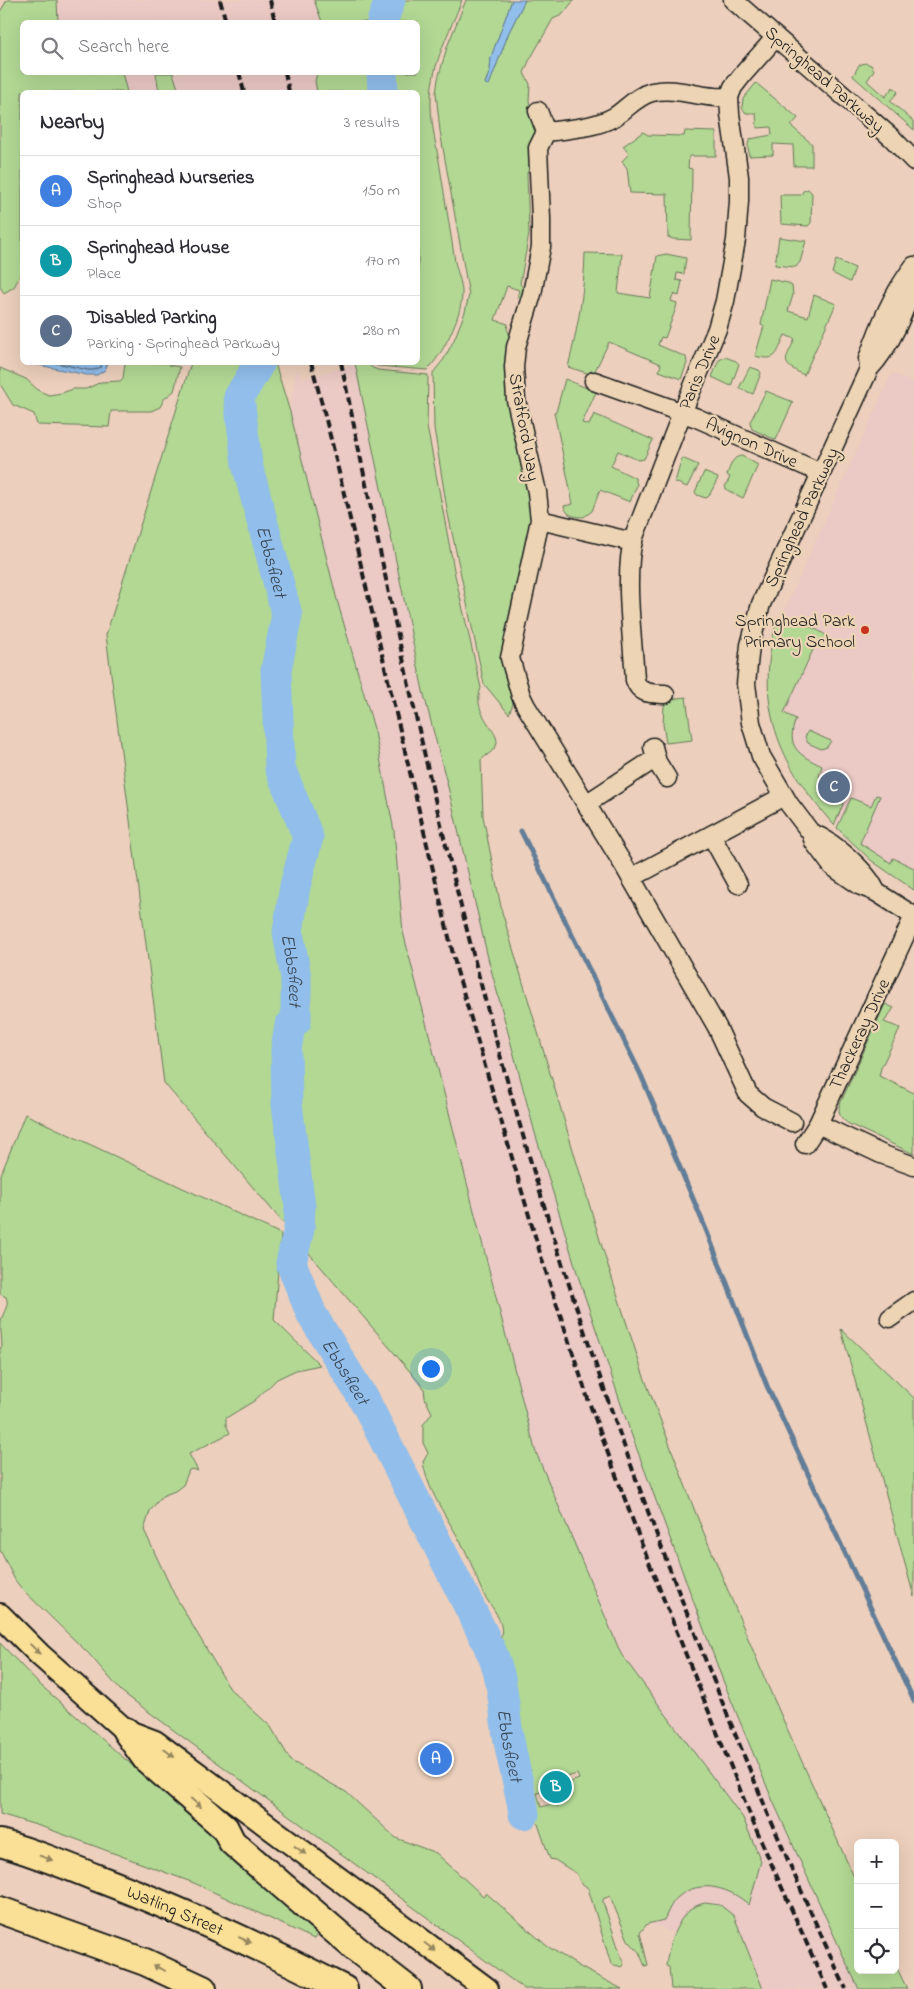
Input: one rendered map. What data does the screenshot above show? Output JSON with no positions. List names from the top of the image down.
{
  "streets": {
    "highway": ["Watling Street"],
    "street": [
      "Springhead Parkway",
      "Paris Drive",
      "Stratford Way",
      "Avignon Drive",
      "Thackeray Drive"
    ]
  },
  "crossings": [
    ["Springhead Parkway", "Avignon Drive"],
    ["Springhead Parkway", "Thackeray Drive"],
    ["Paris Drive", "Avignon Drive"]
  ],
  "water": ["Ebbsfleet"],
  "places": ["Springhead Park Primary School"],
  "page": {
    "search": "Search here",
    "heading": ["Nearby", "3 results"],
    "list": [
      {
        "mark": "A",
        "name": "Springhead Nurseries",
        "note": "Shop",
        "value": "150 m"
      },
      {
        "mark": "B",
        "name": "Springhead House",
        "note": "Place",
        "value": "170 m"
      },
      {
        "mark": "C",
        "name": "Disabled Parking",
        "note": "Parking · Springhead Parkway",
        "value": "280 m"
      }
    ],
    "pins": ["C", "A", "B"],
    "map_buttons": ["+", "−"]
  }
}
